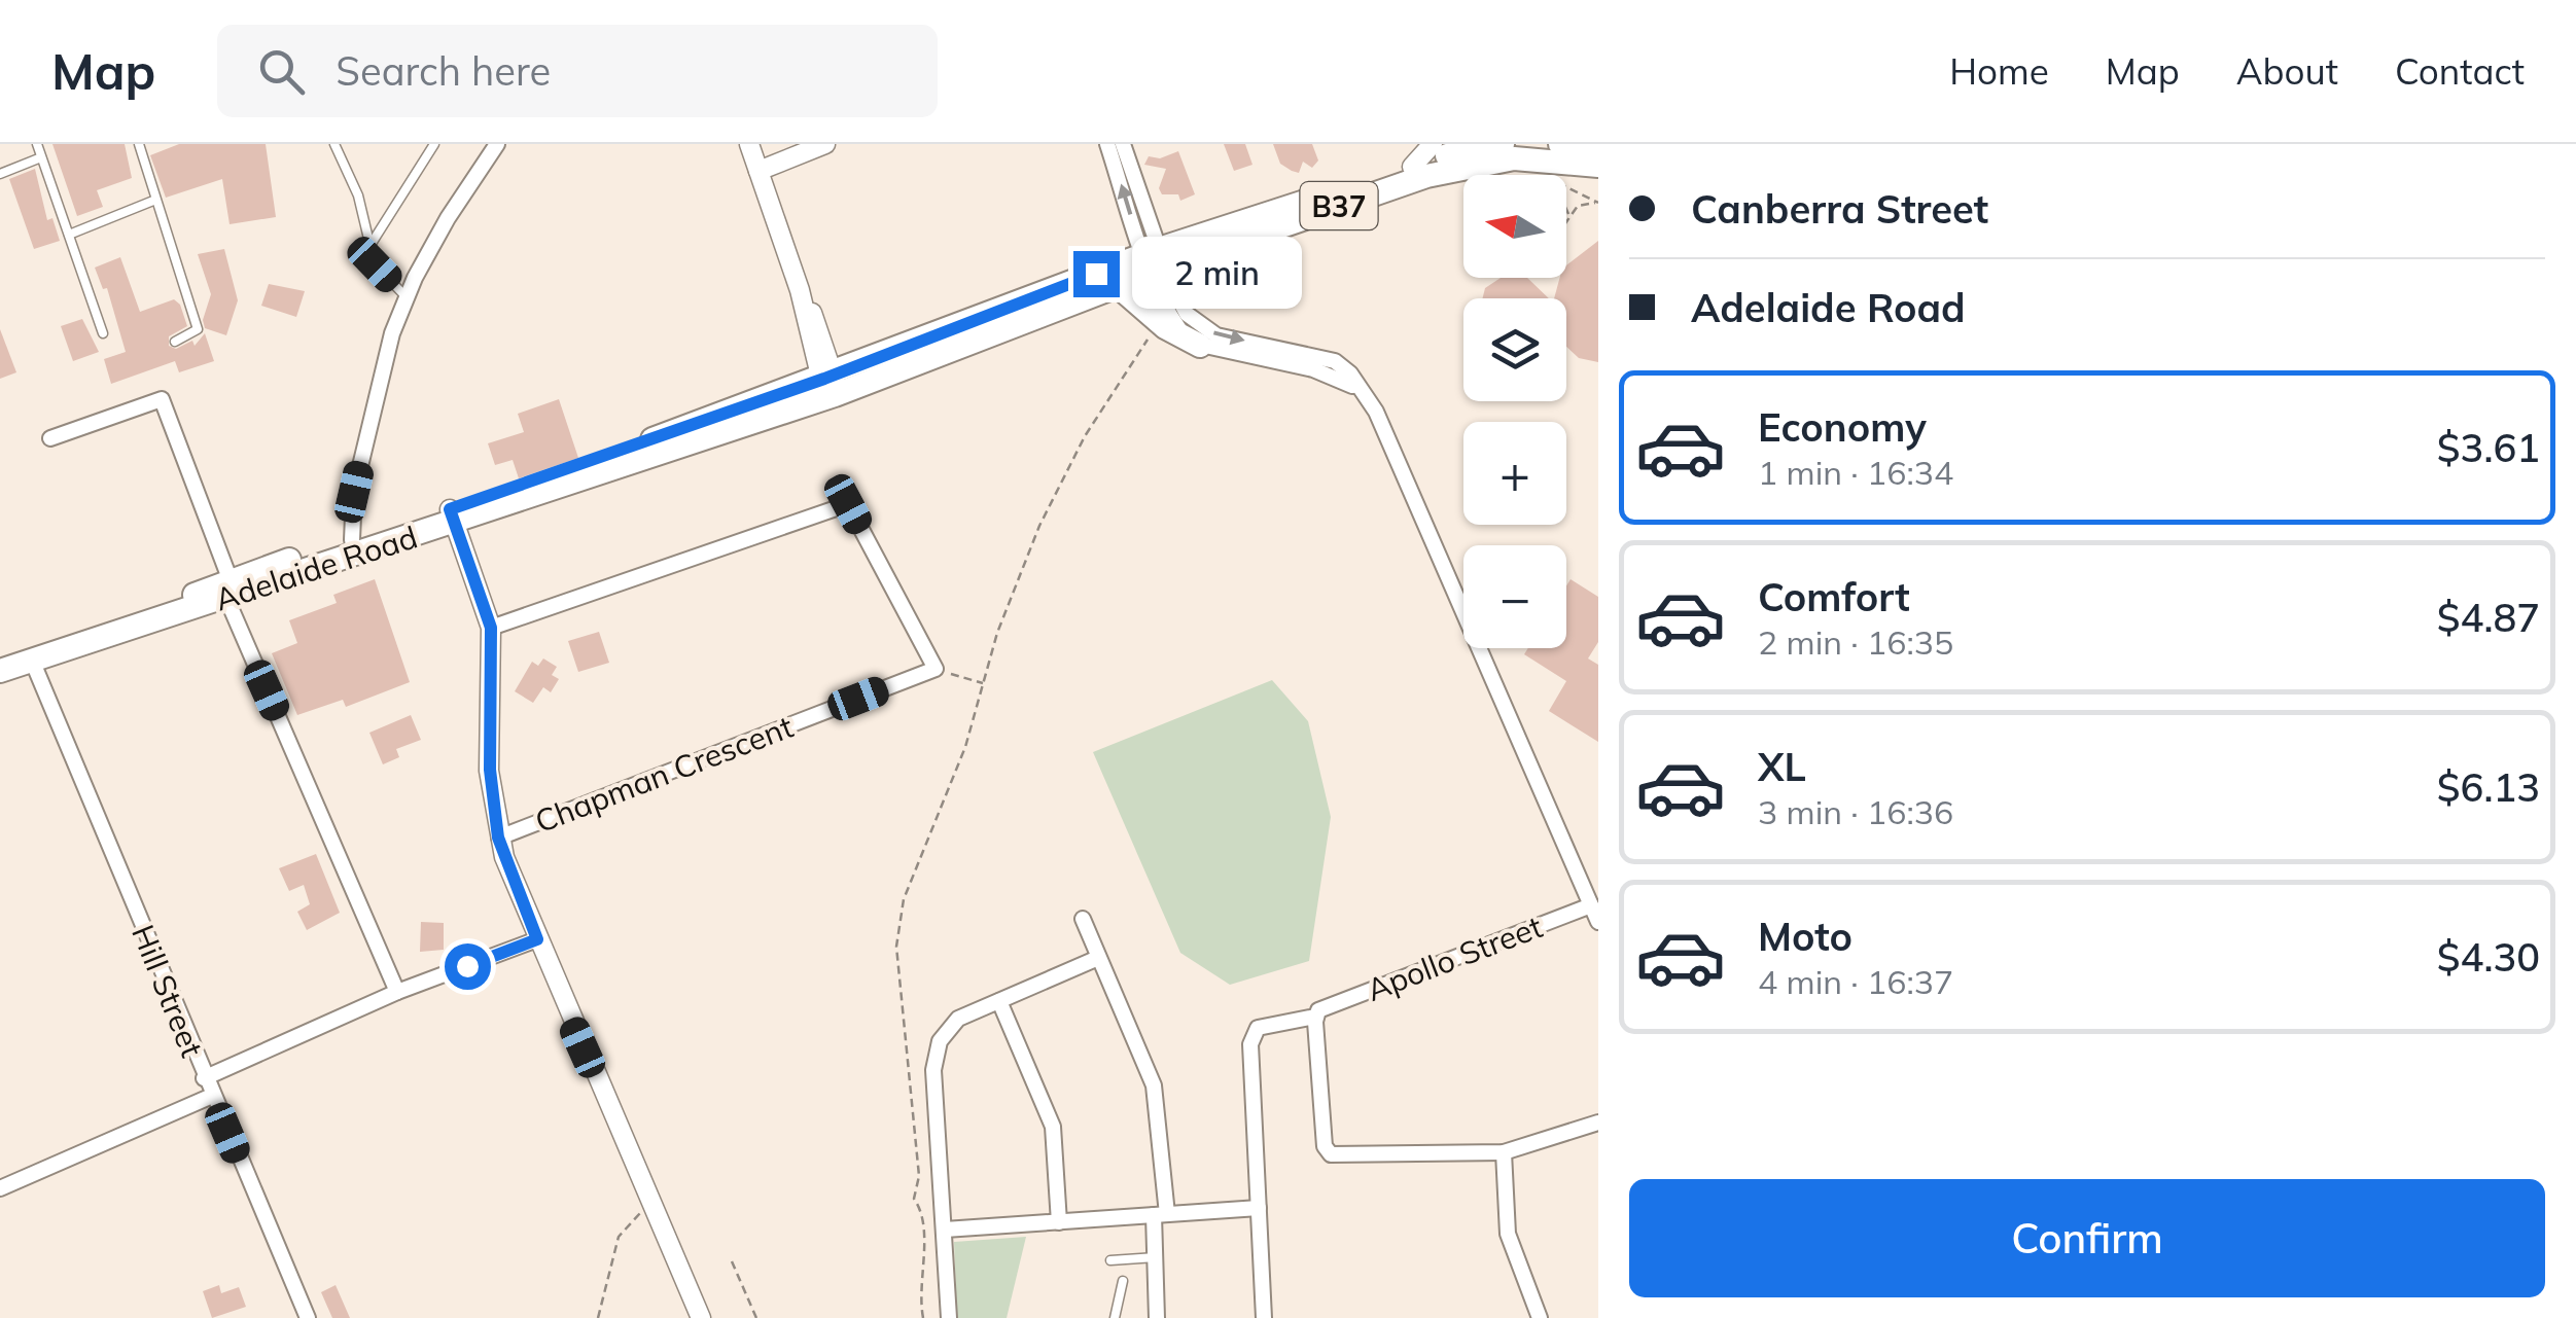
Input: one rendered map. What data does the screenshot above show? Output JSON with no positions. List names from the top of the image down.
{
  "streets": {
    "main road": ["B37", "Adelaide Road"],
    "street": ["Chapman Crescent", "Apollo Street", "Hill Street"]
  },
  "crossings": [
    ["Adelaide Road", "Hill Street"]
  ],
  "north": "left",
  "page": {
    "header": "Map",
    "search": "Search here",
    "nav": [
      "Home",
      "Map",
      "About",
      "Contact"
    ],
    "banner": ["Canberra Street", "Adelaide Road"],
    "map_buttons": ["+", "−"],
    "bubble": "2 min",
    "list": [
      {
        "name": "Economy",
        "note": "1 min · 16:34",
        "value": "$3.61"
      },
      {
        "name": "Comfort",
        "note": "2 min · 16:35",
        "value": "$4.87"
      },
      {
        "name": "XL",
        "note": "3 min · 16:36",
        "value": "$6.13"
      },
      {
        "name": "Moto",
        "note": "4 min · 16:37",
        "value": "$4.30"
      }
    ],
    "buttons": "Confirm"
  }
}
